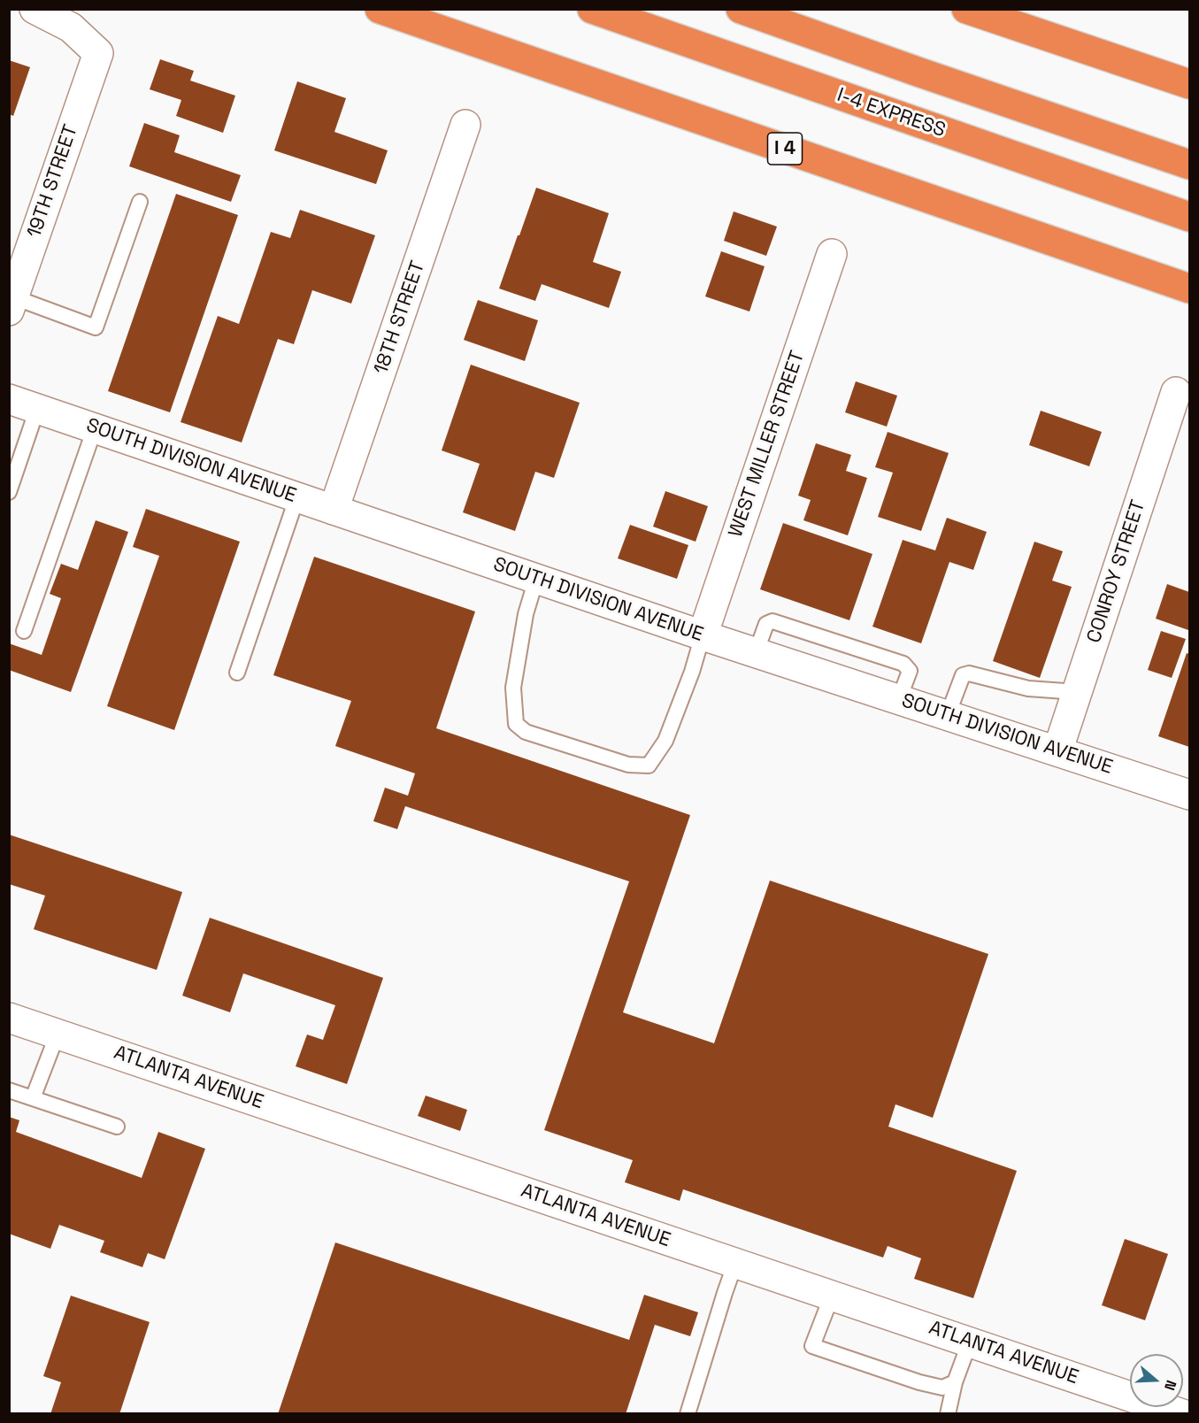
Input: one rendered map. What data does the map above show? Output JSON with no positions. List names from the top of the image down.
{
  "streets": {
    "highway": ["I-4 EXPRESS", "I 4"],
    "street": [
      "19TH STREET",
      "18TH STREET",
      "WEST MILLER STREET",
      "SOUTH DIVISION AVENUE",
      "CONROY STREET",
      "ATLANTA AVENUE"
    ]
  },
  "crossings": [
    ["18TH STREET", "SOUTH DIVISION AVENUE"],
    ["WEST MILLER STREET", "SOUTH DIVISION AVENUE"],
    ["SOUTH DIVISION AVENUE", "CONROY STREET"]
  ],
  "north": "right"
}
